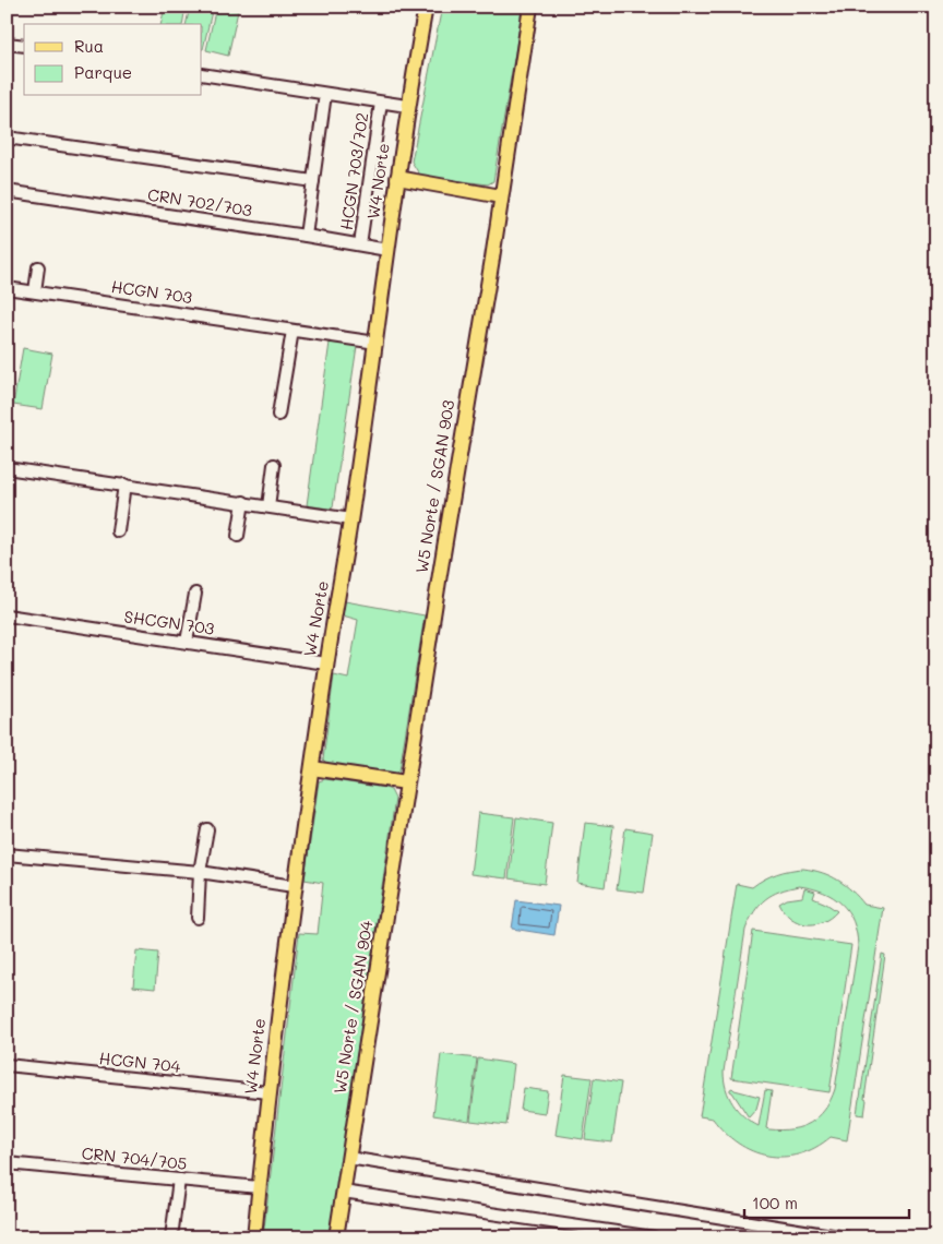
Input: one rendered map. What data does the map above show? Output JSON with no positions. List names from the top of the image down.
{
  "streets": {
    "main road": ["W4 Norte", "W5 Norte / SGAN 903", "W5 Norte / SGAN 904"],
    "street": [
      "HCGN 703/702",
      "CRN 702/703",
      "HCGN 703",
      "SHCGN 703",
      "HCGN 704",
      "CRN 704/705"
    ]
  },
  "crossings": [
    ["HCGN 703/702", "CRN 702/703"],
    ["W4 Norte", "CRN 702/703"],
    ["W4 Norte", "HCGN 703"],
    ["W4 Norte", "SHCGN 703"],
    ["W4 Norte", "HCGN 704"],
    ["W4 Norte", "CRN 704/705"],
    ["W5 Norte / SGAN 903", "W5 Norte / SGAN 904"]
  ],
  "legend": ["Rua", "Parque"],
  "scale_bar": "100 m"
}
